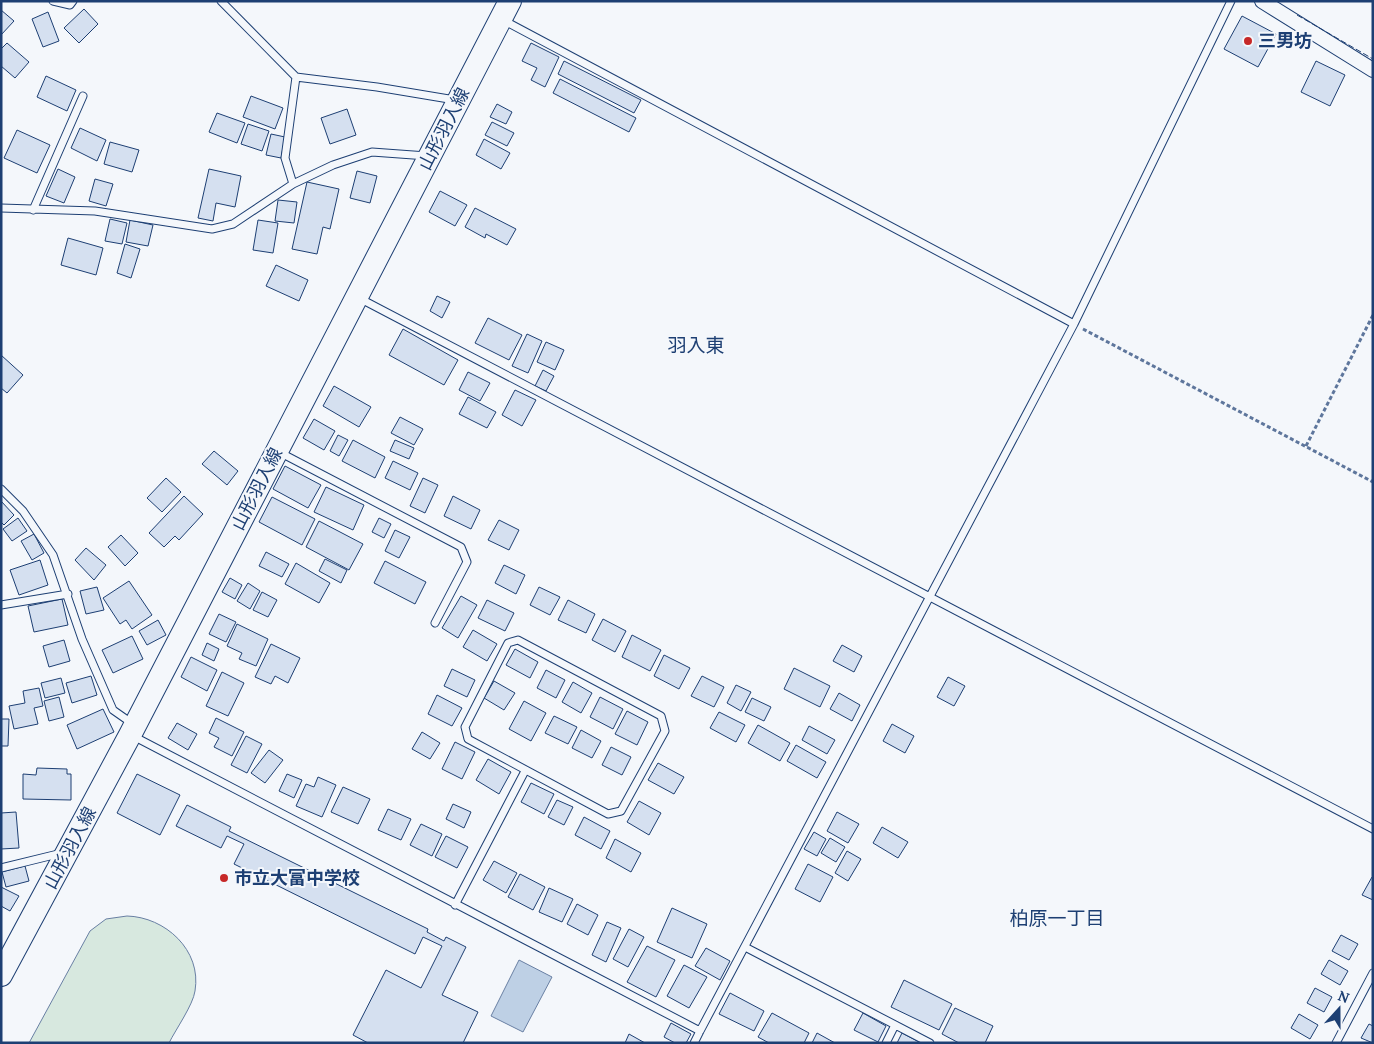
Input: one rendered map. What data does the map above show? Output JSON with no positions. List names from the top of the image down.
{
  "streets": {
    "main road": ["山形羽入線"]
  },
  "districts": ["羽入東", "柏原一丁目"],
  "places": ["三男坊", "市立大富中学校"],
  "north": "top"
}
